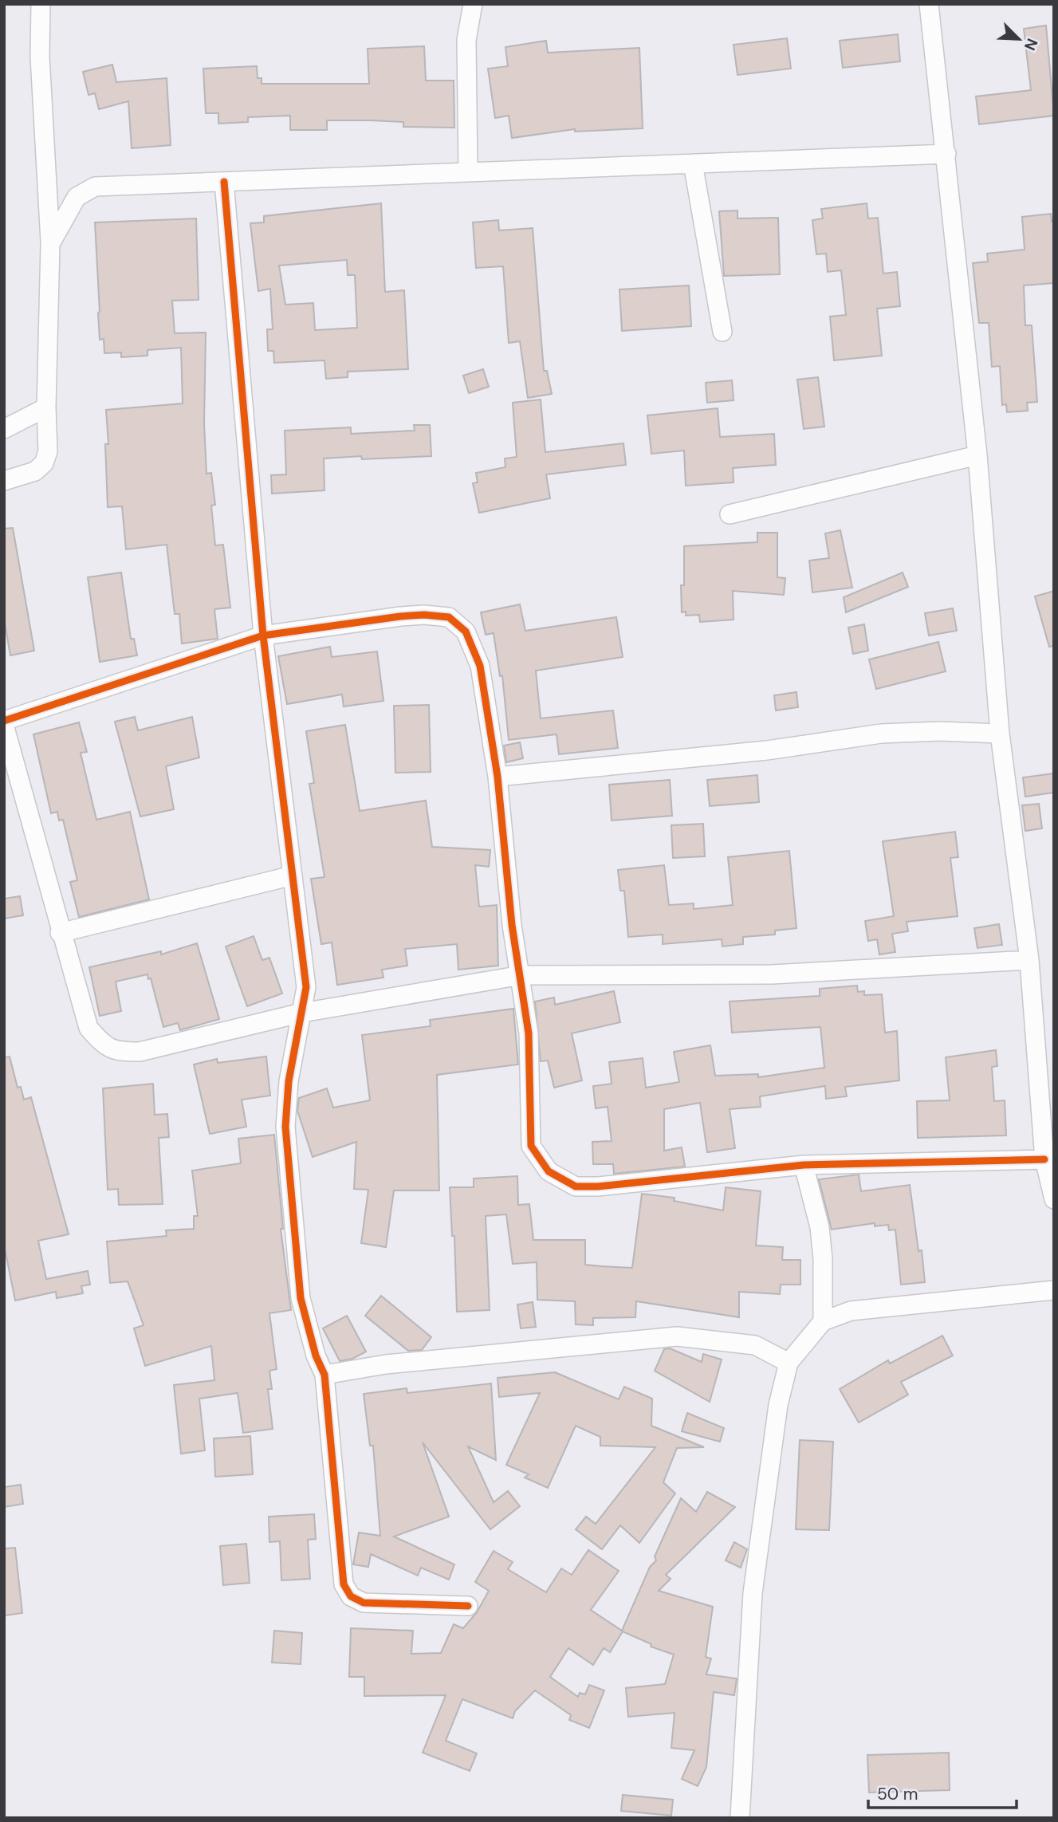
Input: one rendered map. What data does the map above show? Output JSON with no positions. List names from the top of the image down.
{
  "scale_bar": "50 m",
  "north": "bottom right"
}
